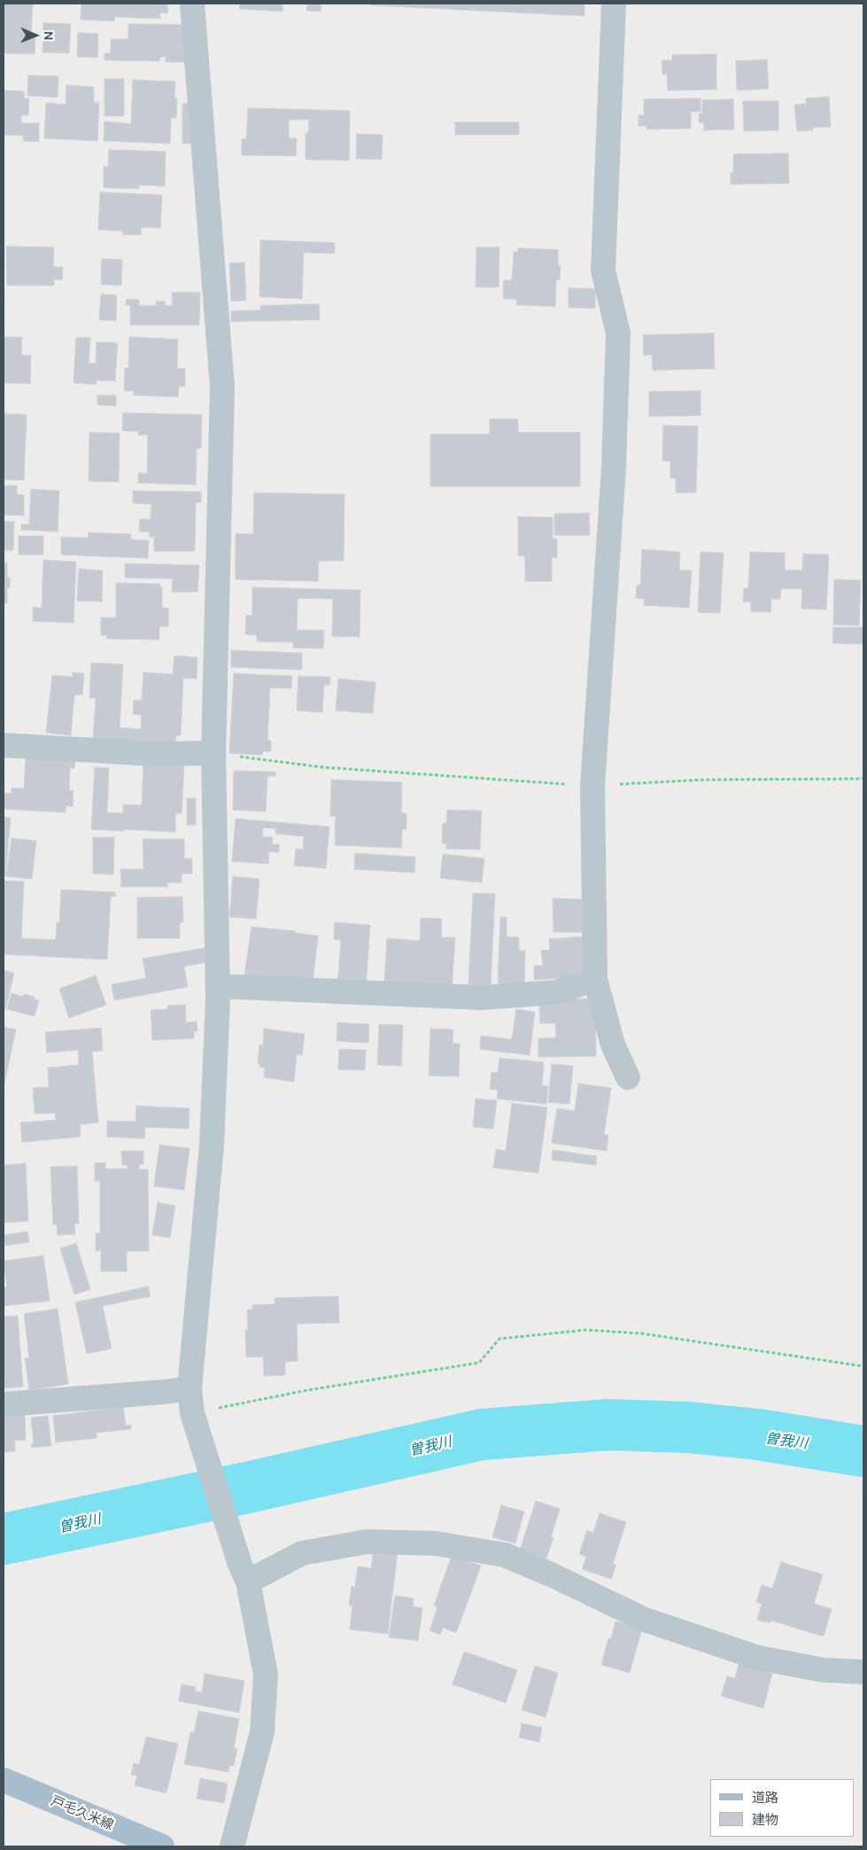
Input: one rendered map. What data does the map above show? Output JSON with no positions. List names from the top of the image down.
{
  "streets": {
    "main road": ["戸毛久米線"]
  },
  "water": ["曽我川"],
  "legend": ["道路", "建物"],
  "north": "right"
}
